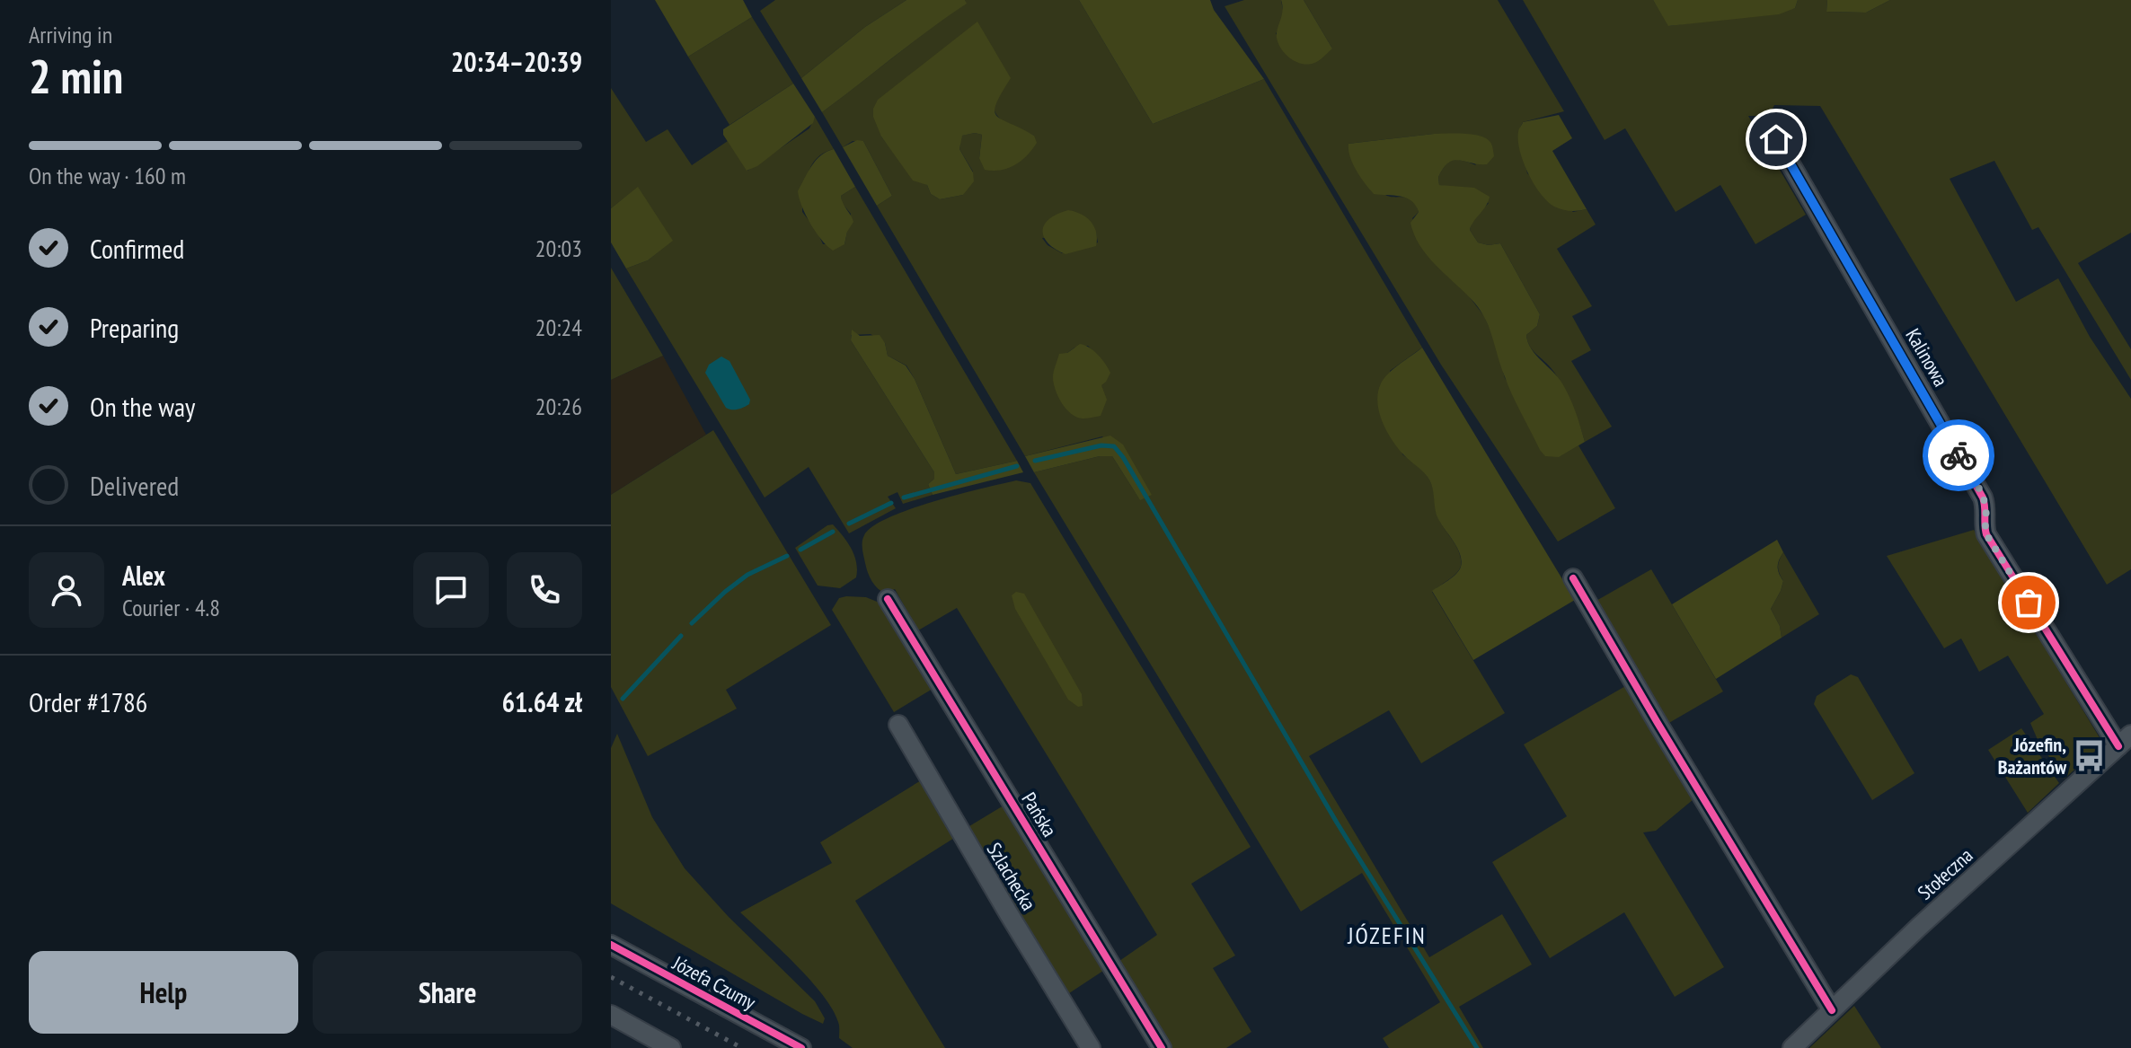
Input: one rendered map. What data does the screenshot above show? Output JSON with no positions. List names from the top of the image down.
{
  "streets": {
    "street": [
      "Kalinowa",
      "Pańska",
      "Stołeczna",
      "Szlachecka",
      "Józefa Czumy"
    ]
  },
  "crossings": [
    ["Kalinowa", "Stołeczna"]
  ],
  "districts": ["JÓZEFIN"],
  "places": {
    "bus stop": ["Józefin, Bażantów"]
  },
  "page": {
    "heading": ["2 min", "Arriving in", "20:34–20:39"],
    "panel": [
      "Alex",
      "Courier · 4.8",
      "Order #1786",
      "61.64 zł"
    ],
    "bar": "On the way · 160 m",
    "list": [
      ["Confirmed", "20:03"],
      ["Preparing", "20:24"],
      ["On the way", "20:26"],
      "Delivered"
    ],
    "buttons": ["Help", "Share"]
  }
}
